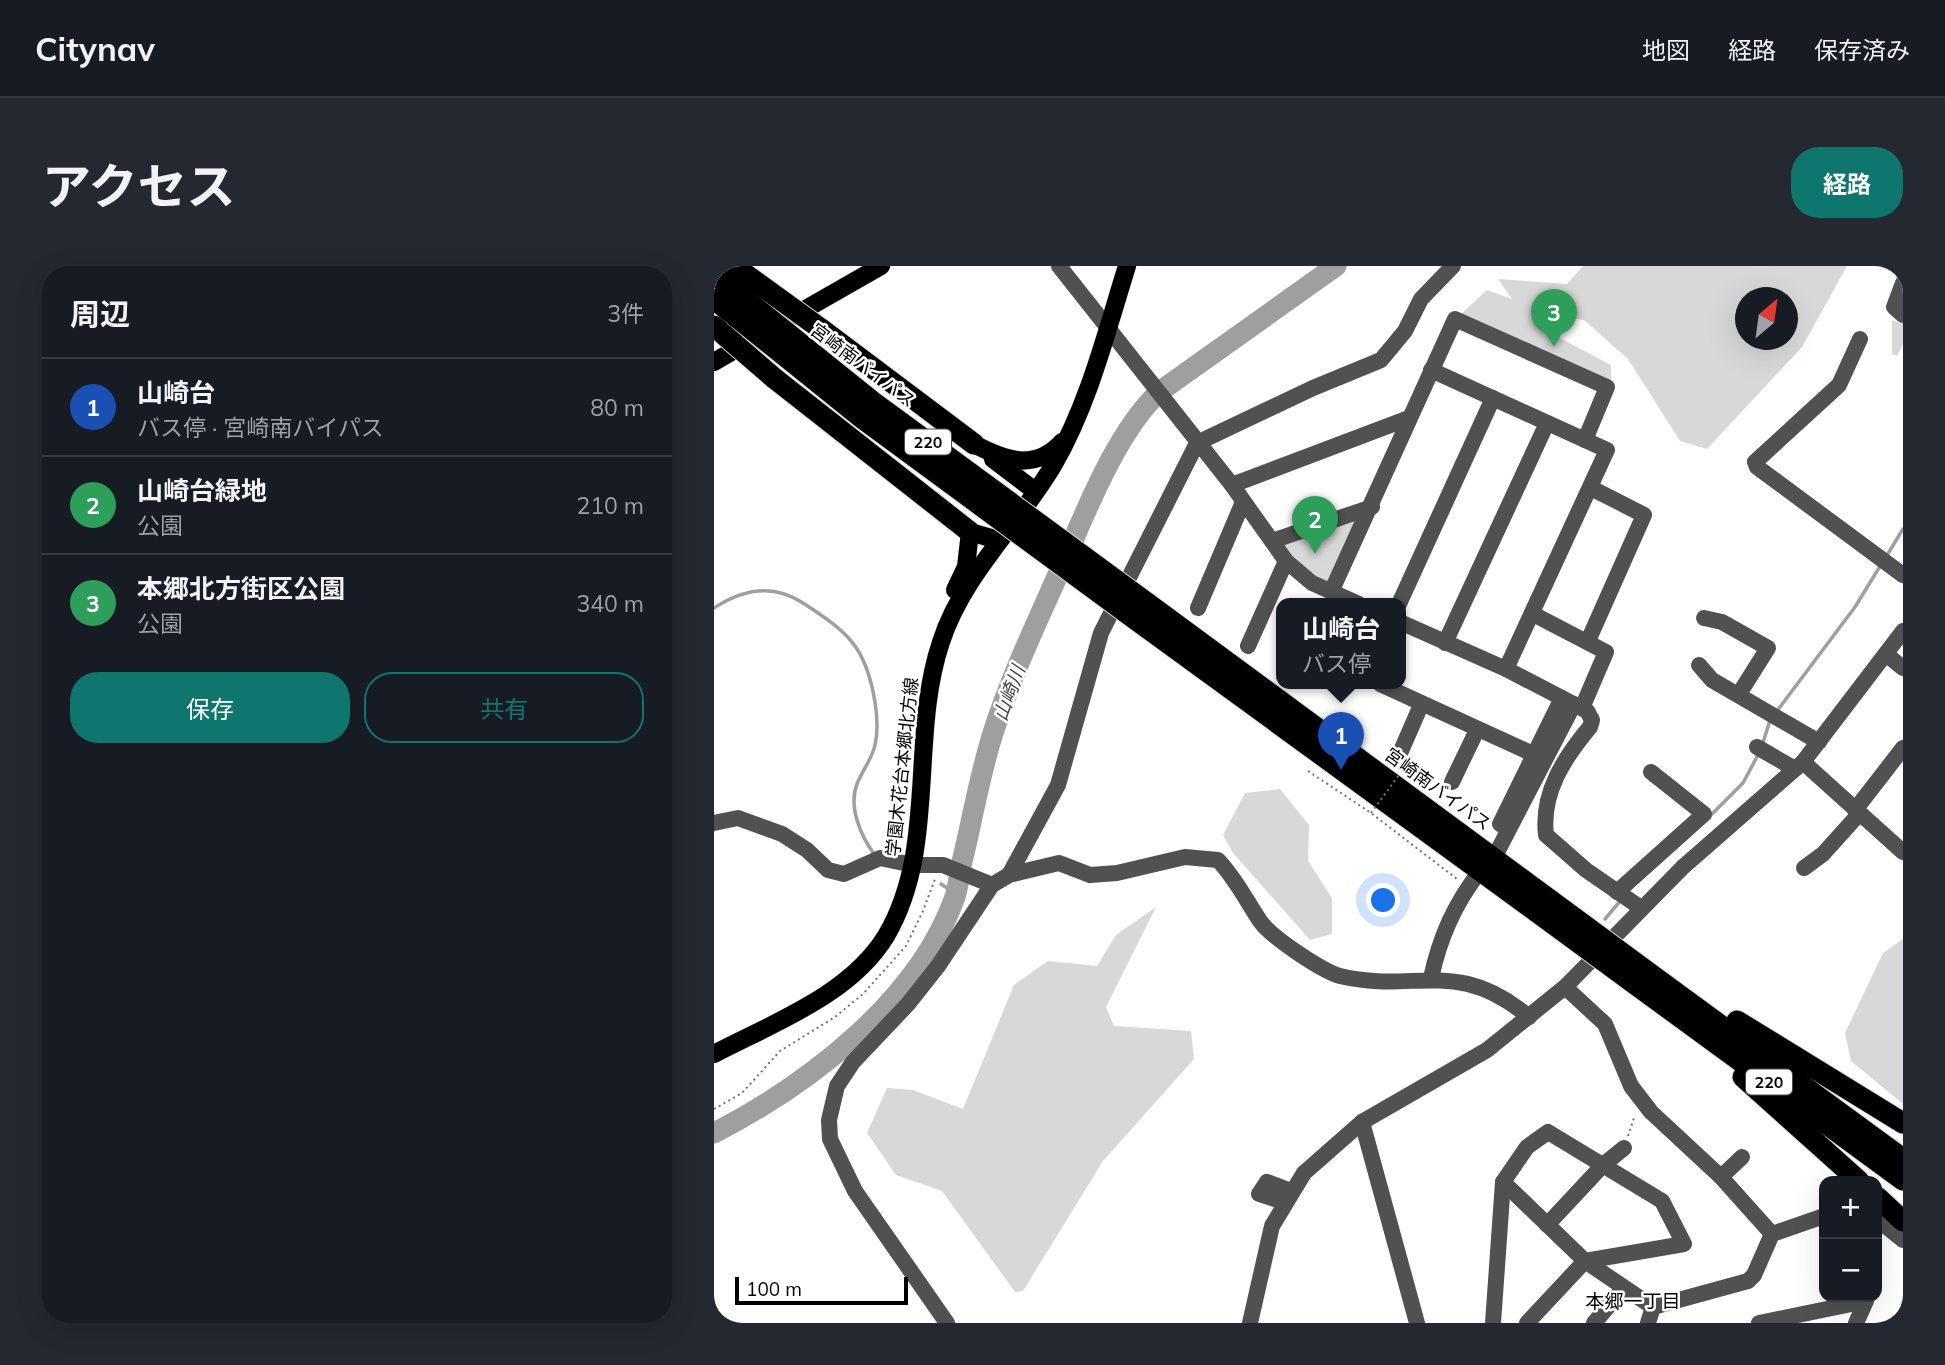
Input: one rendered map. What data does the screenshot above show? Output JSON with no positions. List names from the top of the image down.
{
  "streets": {
    "highway": ["宮崎南バイパス", "220"],
    "main road": ["学園木花台本郷北方線"]
  },
  "districts": ["本郷一丁目"],
  "water": ["山崎川"],
  "scale_bar": "100 m",
  "north": "top right",
  "page": {
    "header": "Citynav",
    "nav": ["地図", "経路", "保存済み"],
    "title": "アクセス",
    "buttons": [
      "経路",
      ["保存", "共有"]
    ],
    "heading": ["周辺", "3件"],
    "pins": ["3", "2", "1"],
    "list": [
      {
        "mark": "1",
        "name": "山崎台",
        "note": "バス停 · 宮崎南バイパス",
        "value": "80 m"
      },
      {
        "mark": "2",
        "name": "山崎台緑地",
        "note": "公園",
        "value": "210 m"
      },
      {
        "mark": "3",
        "name": "本郷北方街区公園",
        "note": "公園",
        "value": "340 m"
      }
    ],
    "popup": ["山崎台", "バス停"],
    "map_buttons": ["+", "−"],
    "scale": "100 m"
  }
}
